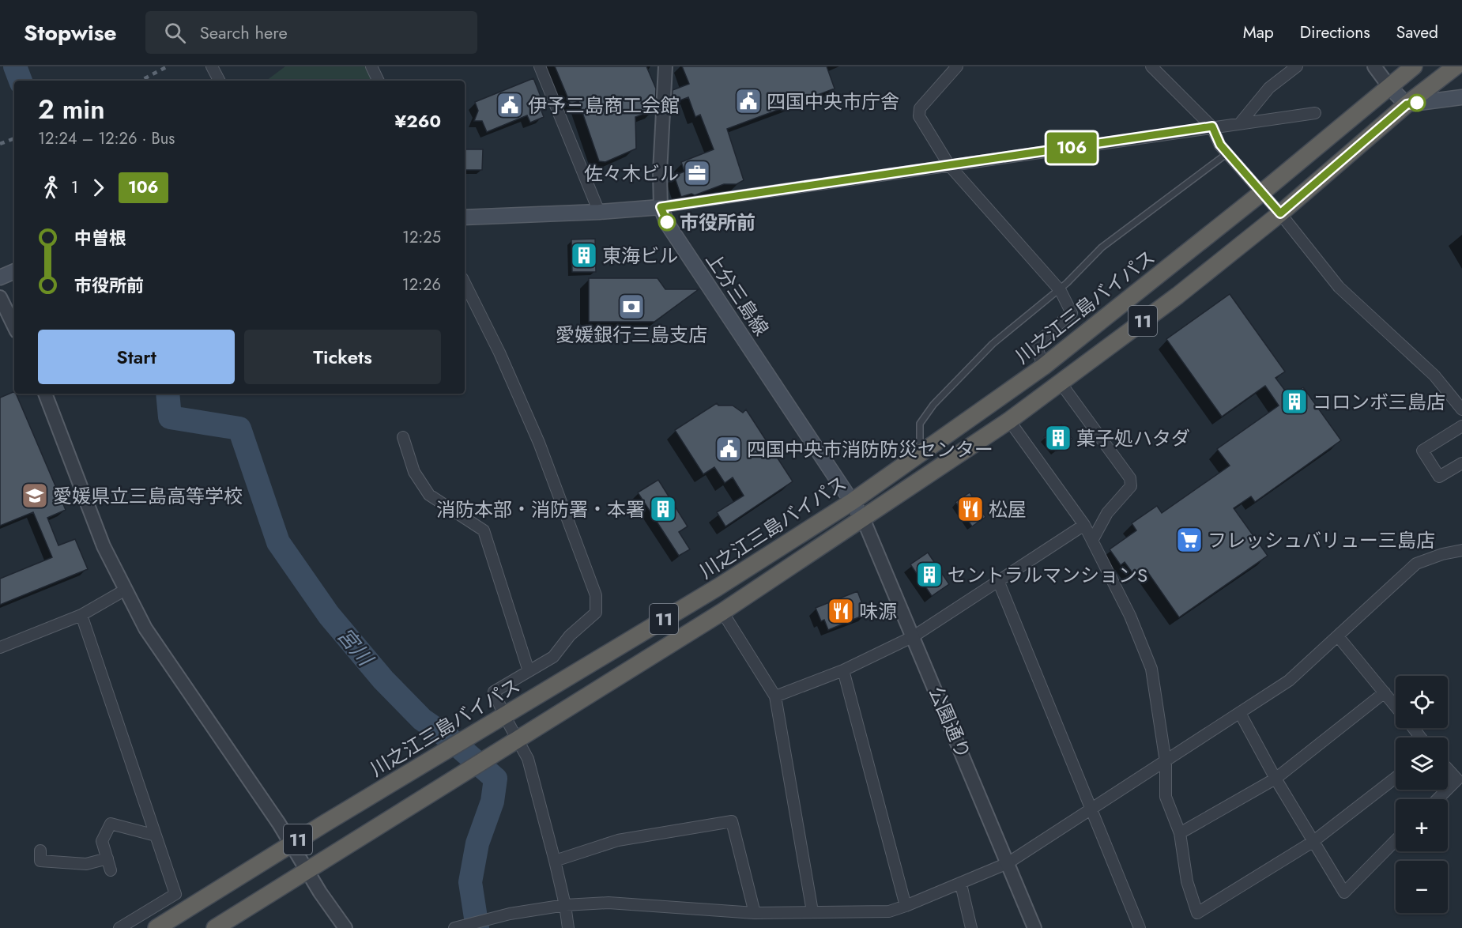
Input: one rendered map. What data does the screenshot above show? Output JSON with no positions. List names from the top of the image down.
{
  "streets": {
    "highway": ["川之江三島バイパス", "11"],
    "main road": ["上分三島線"],
    "street": ["公園通り"]
  },
  "crossings": [
    ["上分三島線", "川之江三島バイパス"],
    ["上分三島線", "11"],
    ["上分三島線", "公園通り"],
    ["11", "公園通り"]
  ],
  "water": ["宮川"],
  "places": {
    "public building": ["四国中央市庁舎", "伊予三島商工会館", "四国中央市消防防災センター"],
    "office": ["佐々木ビル"],
    "other": ["市役所前"],
    "building": [
      "東海ビル",
      "コロンボ三島店",
      "菓子処ハタダ",
      "消防本部・消防署・本署",
      "セントラルマンションS"
    ],
    "bank": ["愛媛銀行三島支店"],
    "school or university": ["愛媛県立三島高等学校"],
    "restaurant": ["松屋", "味源"],
    "supermarket": ["フレッシュバリュー三島店"]
  },
  "lines": ["bus line 106"],
  "page": {
    "header": "Stopwise",
    "search": "Search here",
    "nav": ["Map", "Directions", "Saved"],
    "on_map": "106",
    "heading": ["2 min", "12:24 – 12:26 · Bus", "¥260"],
    "legs": ["1", "106"],
    "list": [
      {
        "name": "中曽根",
        "value": "12:25"
      },
      {
        "name": "市役所前",
        "value": "12:26"
      }
    ],
    "buttons": ["Start", "Tickets"],
    "map_buttons": ["+", "−"]
  }
}
